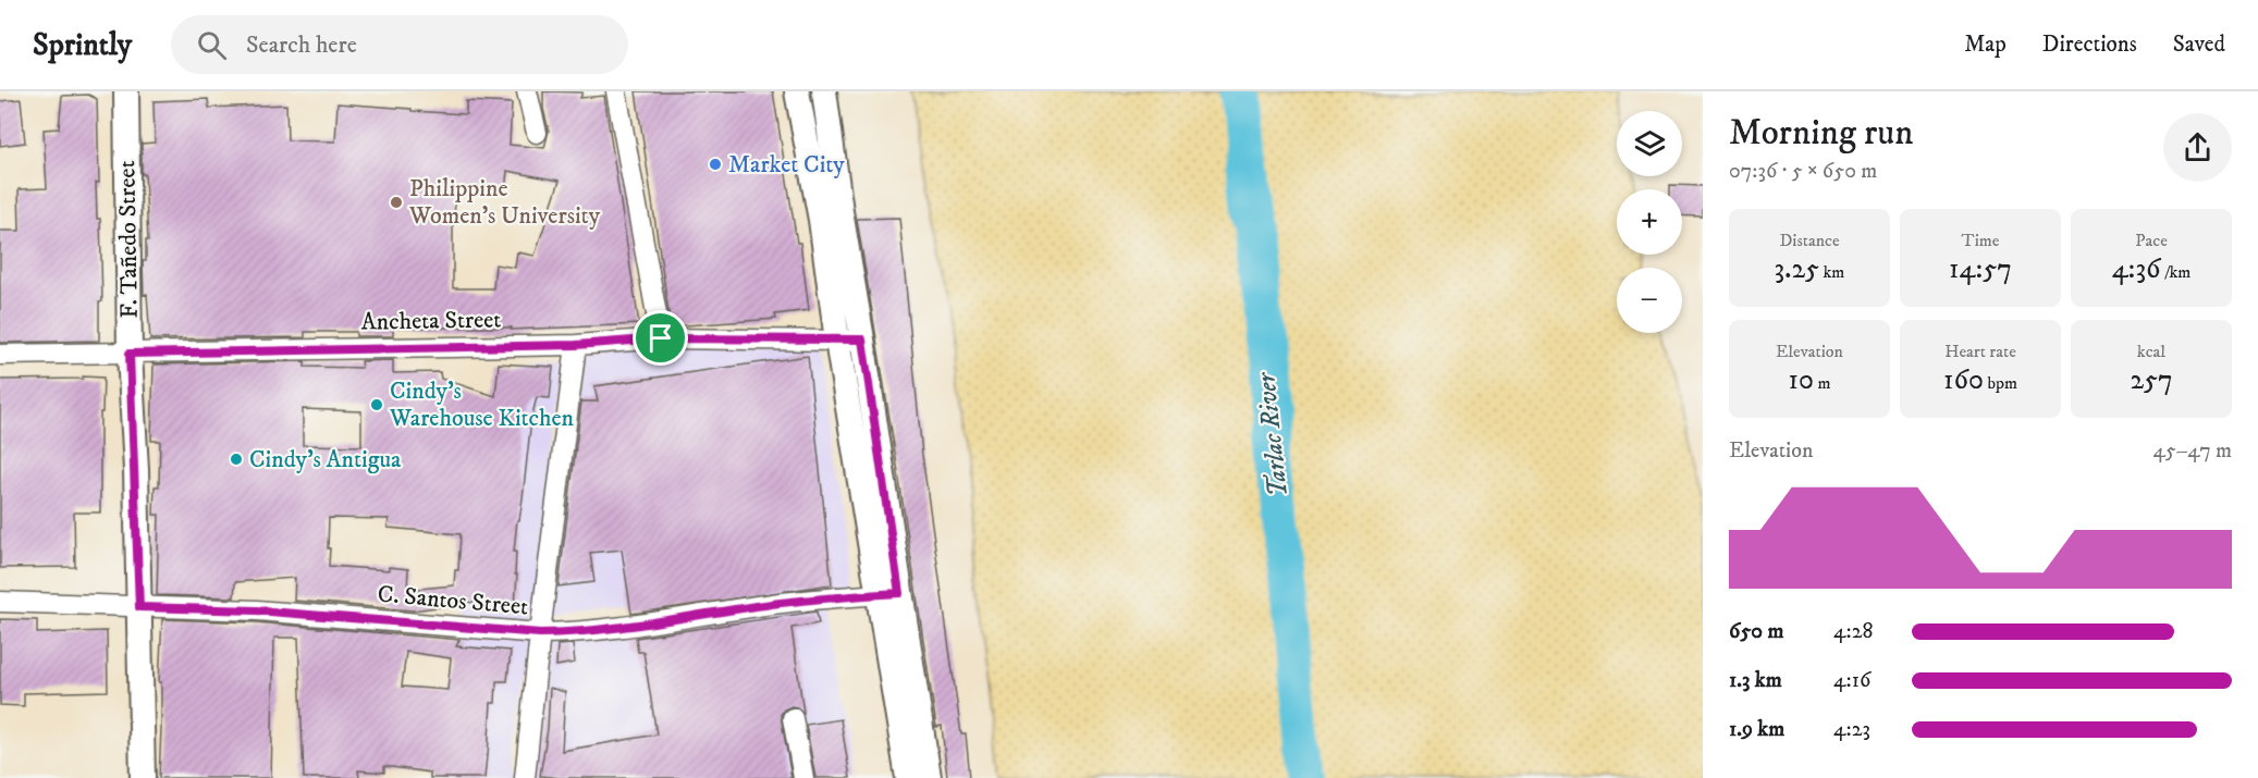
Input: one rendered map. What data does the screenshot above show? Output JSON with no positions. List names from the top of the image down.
{
  "streets": {
    "main road": ["F. Tañedo Street"],
    "street": ["Ancheta Street", "C. Santos Street"]
  },
  "crossings": [
    ["F. Tañedo Street", "Ancheta Street"],
    ["F. Tañedo Street", "C. Santos Street"]
  ],
  "water": ["Tarlac River"],
  "places": [
    "Market City",
    "Philippine Women's University",
    "Cindy's Warehouse Kitchen",
    "Cindy's Antigua"
  ],
  "page": {
    "header": "Sprintly",
    "search": "Search here",
    "nav": ["Map", "Directions", "Saved"],
    "heading": ["Morning run", "07:36 · 5 × 650 m"],
    "map_buttons": ["+", "−"],
    "stats": [
      ["Distance", "3.25 km"],
      ["Time", "14:57"],
      ["Pace", "4:36 /km"],
      ["Elevation", "10 m"],
      ["Heart rate", "160 bpm"],
      ["kcal", "257"]
    ],
    "chart": ["Elevation", "45–47 m"],
    "list": [
      {
        "name": "650 m",
        "note": "4:28"
      },
      {
        "name": "1.3 km",
        "note": "4:16"
      },
      {
        "name": "1.9 km",
        "note": "4:23"
      }
    ]
  }
}
